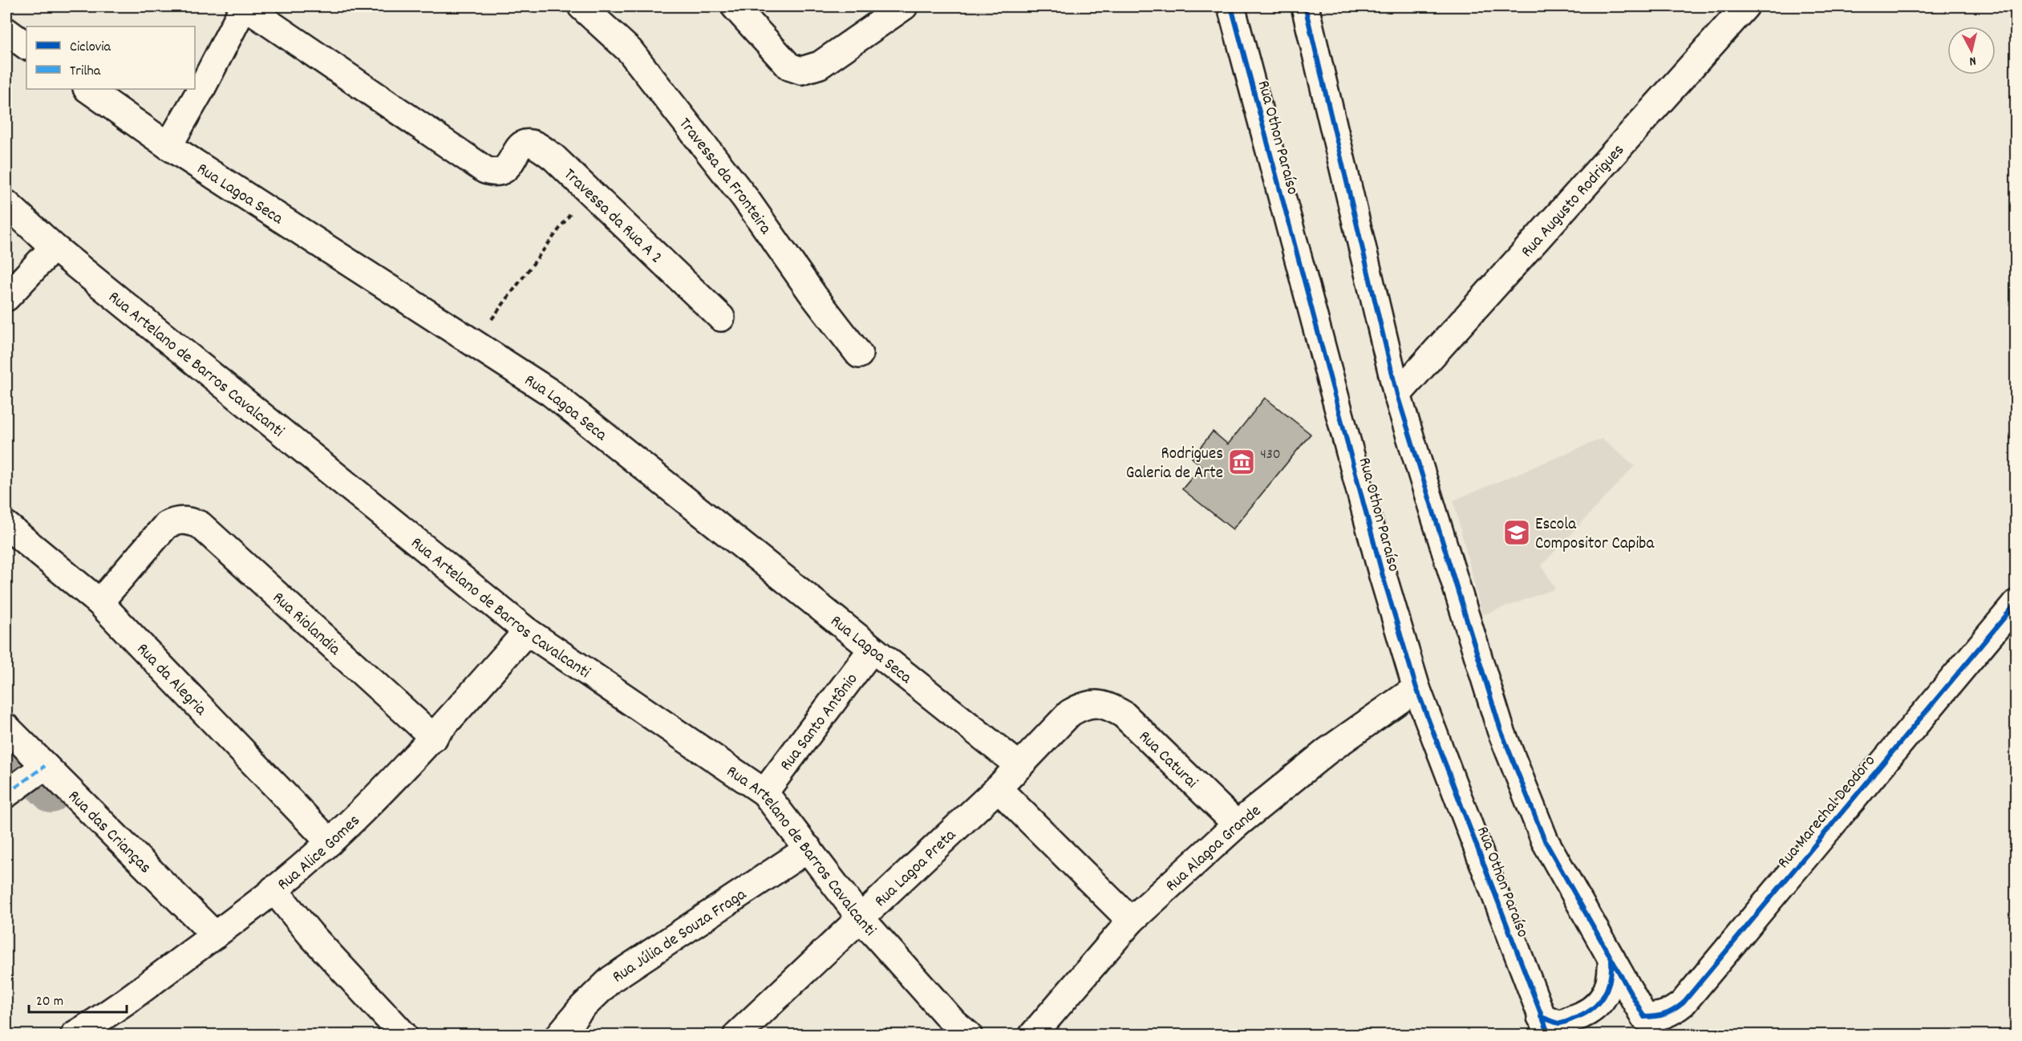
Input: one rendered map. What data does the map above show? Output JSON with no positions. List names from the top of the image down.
{
  "streets": {
    "street": [
      "Rua Othon Paraíso",
      "Travessa da Fronteira",
      "Rua Lagoa Seca",
      "Rua Augusto Rodrigues",
      "Travessa da Rua A 2",
      "Rua Artelano de Barros Cavalcanti",
      "Rua Riolandia",
      "Rua da Alegria",
      "Rua Santo Antônio",
      "Rua Caturai",
      "Rua Marechal Deodoro",
      "Rua das Crianças",
      "Rua Alagoa Grande",
      "Rua Alice Gomes",
      "Rua Lagoa Preta",
      "Rua Júlia de Souza Fraga"
    ]
  },
  "crossings": [
    ["Rua Othon Paraíso", "Rua Alagoa Grande"],
    ["Rua Lagoa Seca", "Rua Santo Antônio"],
    ["Rua Lagoa Seca", "Rua Lagoa Preta"],
    ["Rua Artelano de Barros Cavalcanti", "Rua Santo Antônio"],
    ["Rua Artelano de Barros Cavalcanti", "Rua Alice Gomes"],
    ["Rua Artelano de Barros Cavalcanti", "Rua Lagoa Preta"],
    ["Rua Artelano de Barros Cavalcanti", "Rua Júlia de Souza Fraga"],
    ["Rua Riolandia", "Rua da Alegria"],
    ["Rua Riolandia", "Rua Alice Gomes"],
    ["Rua da Alegria", "Rua Alice Gomes"],
    ["Rua Caturai", "Rua Alagoa Grande"],
    ["Rua Caturai", "Rua Lagoa Preta"],
    ["Rua das Crianças", "Rua Alice Gomes"]
  ],
  "places": {
    "museum": ["Rodrigues Galeria de Arte"],
    "school or university": ["Escola Compositor Capiba"]
  },
  "house_numbers": ["430"],
  "legend": ["Ciclovia", "Trilha"],
  "scale_bar": "20 m",
  "north": "bottom"
}
